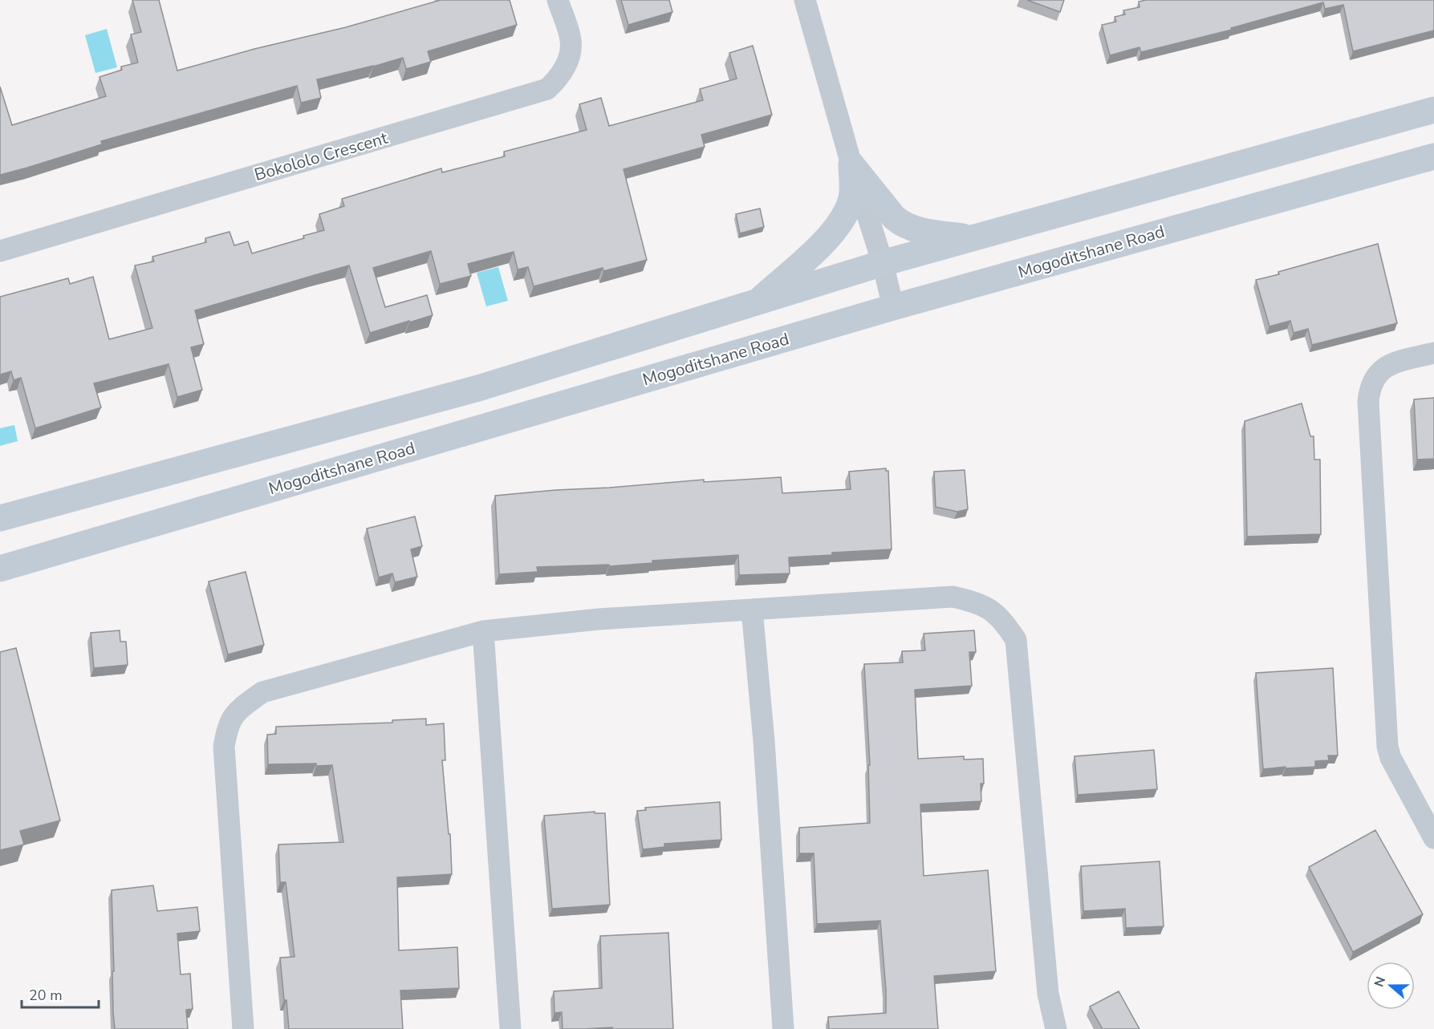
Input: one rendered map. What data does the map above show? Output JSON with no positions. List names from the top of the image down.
{
  "streets": {
    "main road": ["Mogoditshane Road"],
    "street": ["Bokololo Crescent"]
  },
  "scale_bar": "20 m",
  "north": "left"
}
